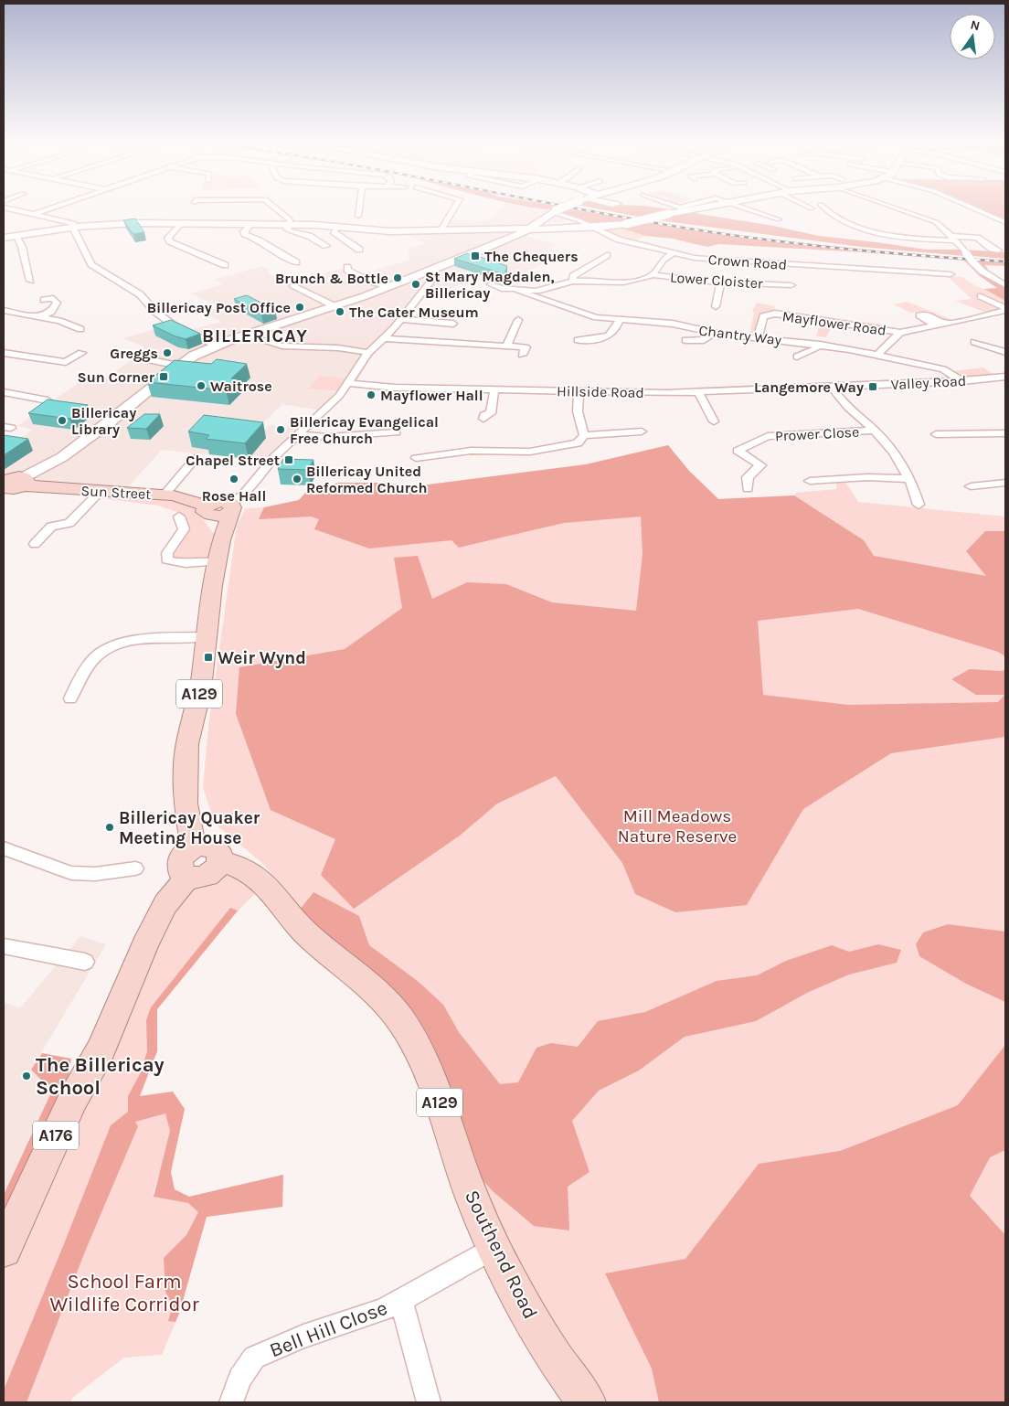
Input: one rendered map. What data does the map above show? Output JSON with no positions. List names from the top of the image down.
{
  "streets": {
    "main road": [
      "Sun Street",
      "A129",
      "A176",
      "Southend Road"
    ],
    "street": [
      "Crown Road",
      "Lower Cloister",
      "Mayflower Road",
      "Chantry Way",
      "Valley Road",
      "Hillside Road",
      "Prower Close",
      "Bell Hill Close"
    ]
  },
  "crossings": [
    ["Mayflower Road", "Chantry Way"],
    ["Chantry Way", "Valley Road"],
    ["Valley Road", "Hillside Road"],
    ["Sun Street", "A129"],
    ["A129", "A176"],
    ["A129", "Southend Road"],
    ["A176", "Southend Road"],
    ["Southend Road", "Bell Hill Close"]
  ],
  "districts": ["BILLERICAY"],
  "parks": ["Mill Meadows Nature Reserve", "School Farm Wildlife Corridor"],
  "places": {
    "transit": [
      "The Chequers",
      "Sun Corner",
      "Langemore Way",
      "Chapel Street",
      "Weir Wynd"
    ],
    "other": [
      "Brunch & Bottle",
      "St Mary Magdalen, Billericay",
      "Billericay Post Office",
      "The Cater Museum",
      "Greggs",
      "Waitrose",
      "Mayflower Hall",
      "Billericay Library",
      "Billericay Evangelical Free Church",
      "Rose Hall",
      "Billericay United Reformed Church",
      "Billericay Quaker Meeting House",
      "The Billericay School"
    ]
  },
  "north": "top"
}
